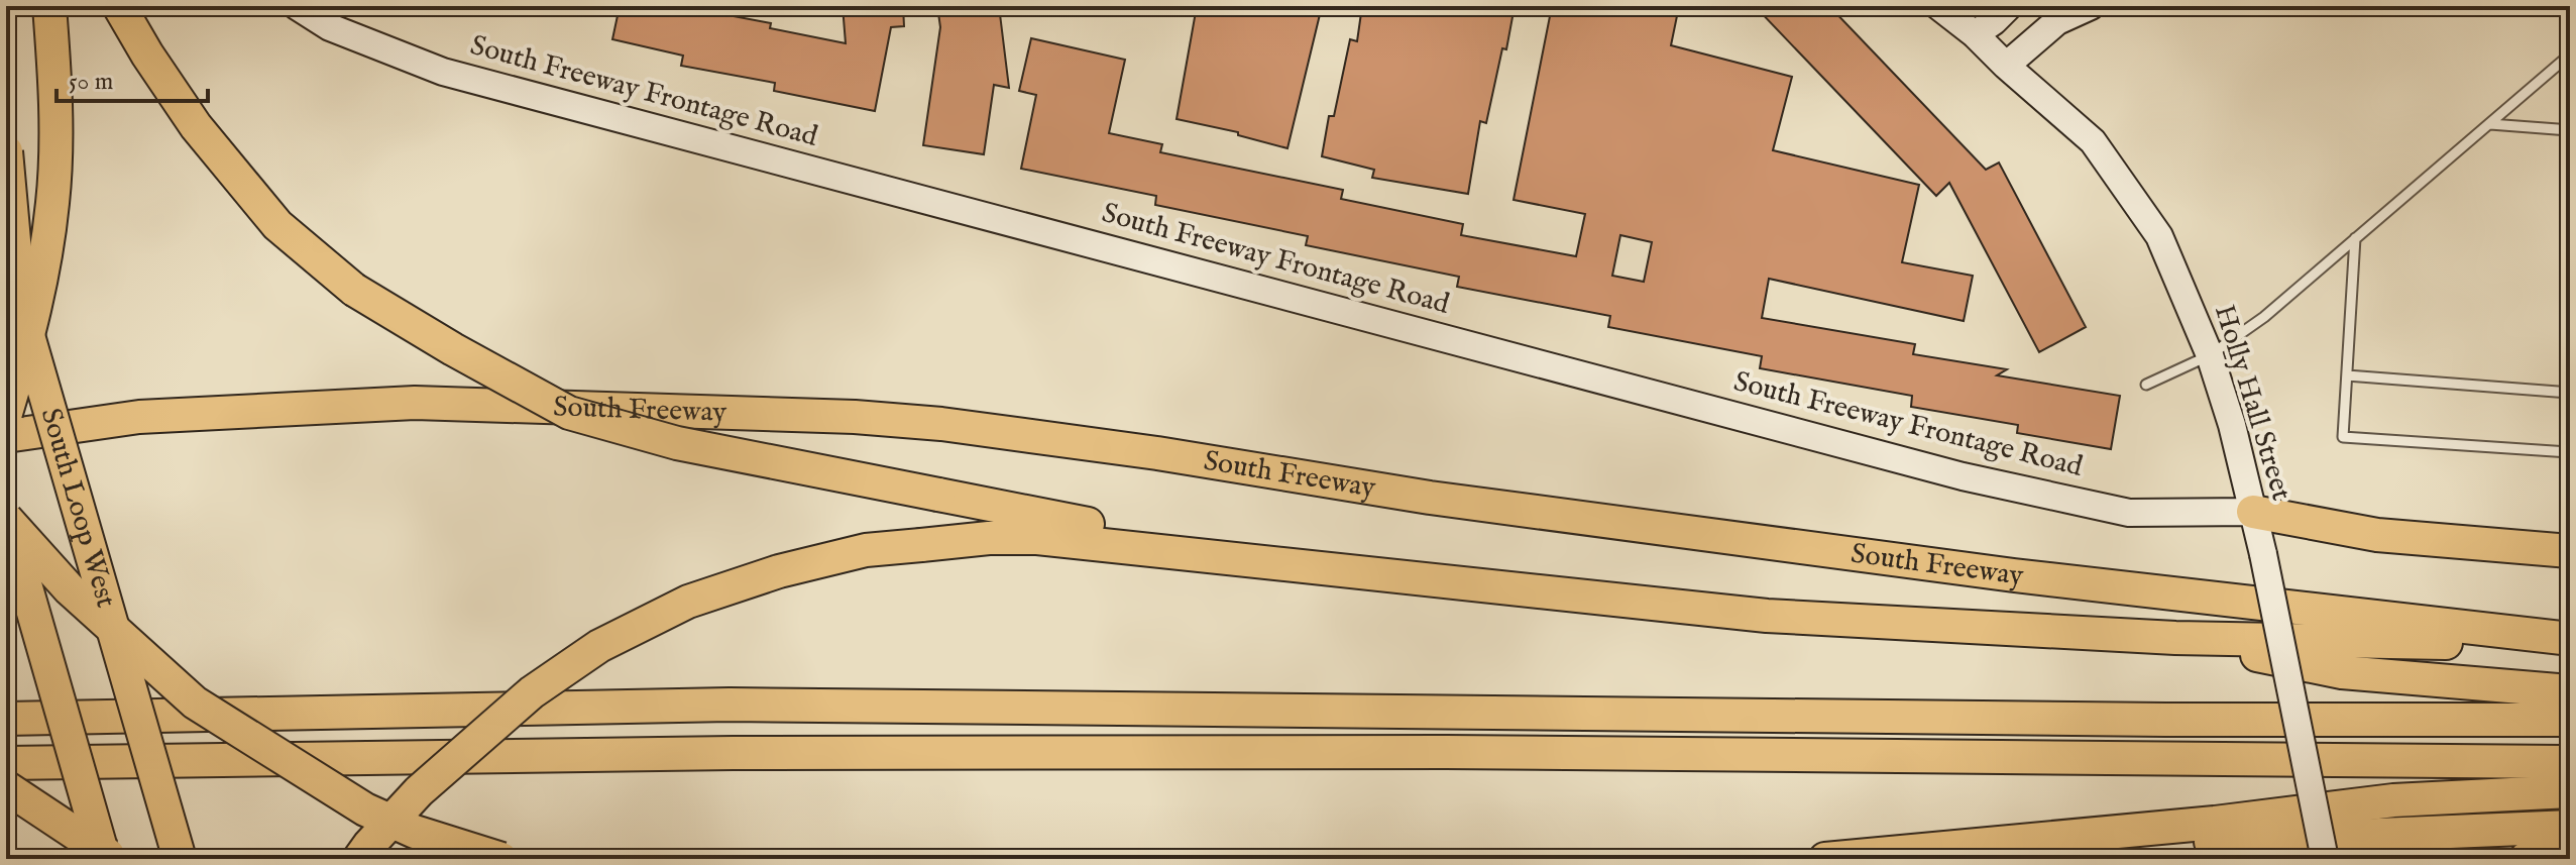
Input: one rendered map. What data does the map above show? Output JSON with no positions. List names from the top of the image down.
{
  "streets": {
    "highway": ["South Freeway", "South Loop West"],
    "main road": ["South Freeway Frontage Road", "Holly Hall Street"]
  },
  "crossings": [
    ["South Freeway Frontage Road", "Holly Hall Street"]
  ],
  "scale_bar": "50 m"
}
